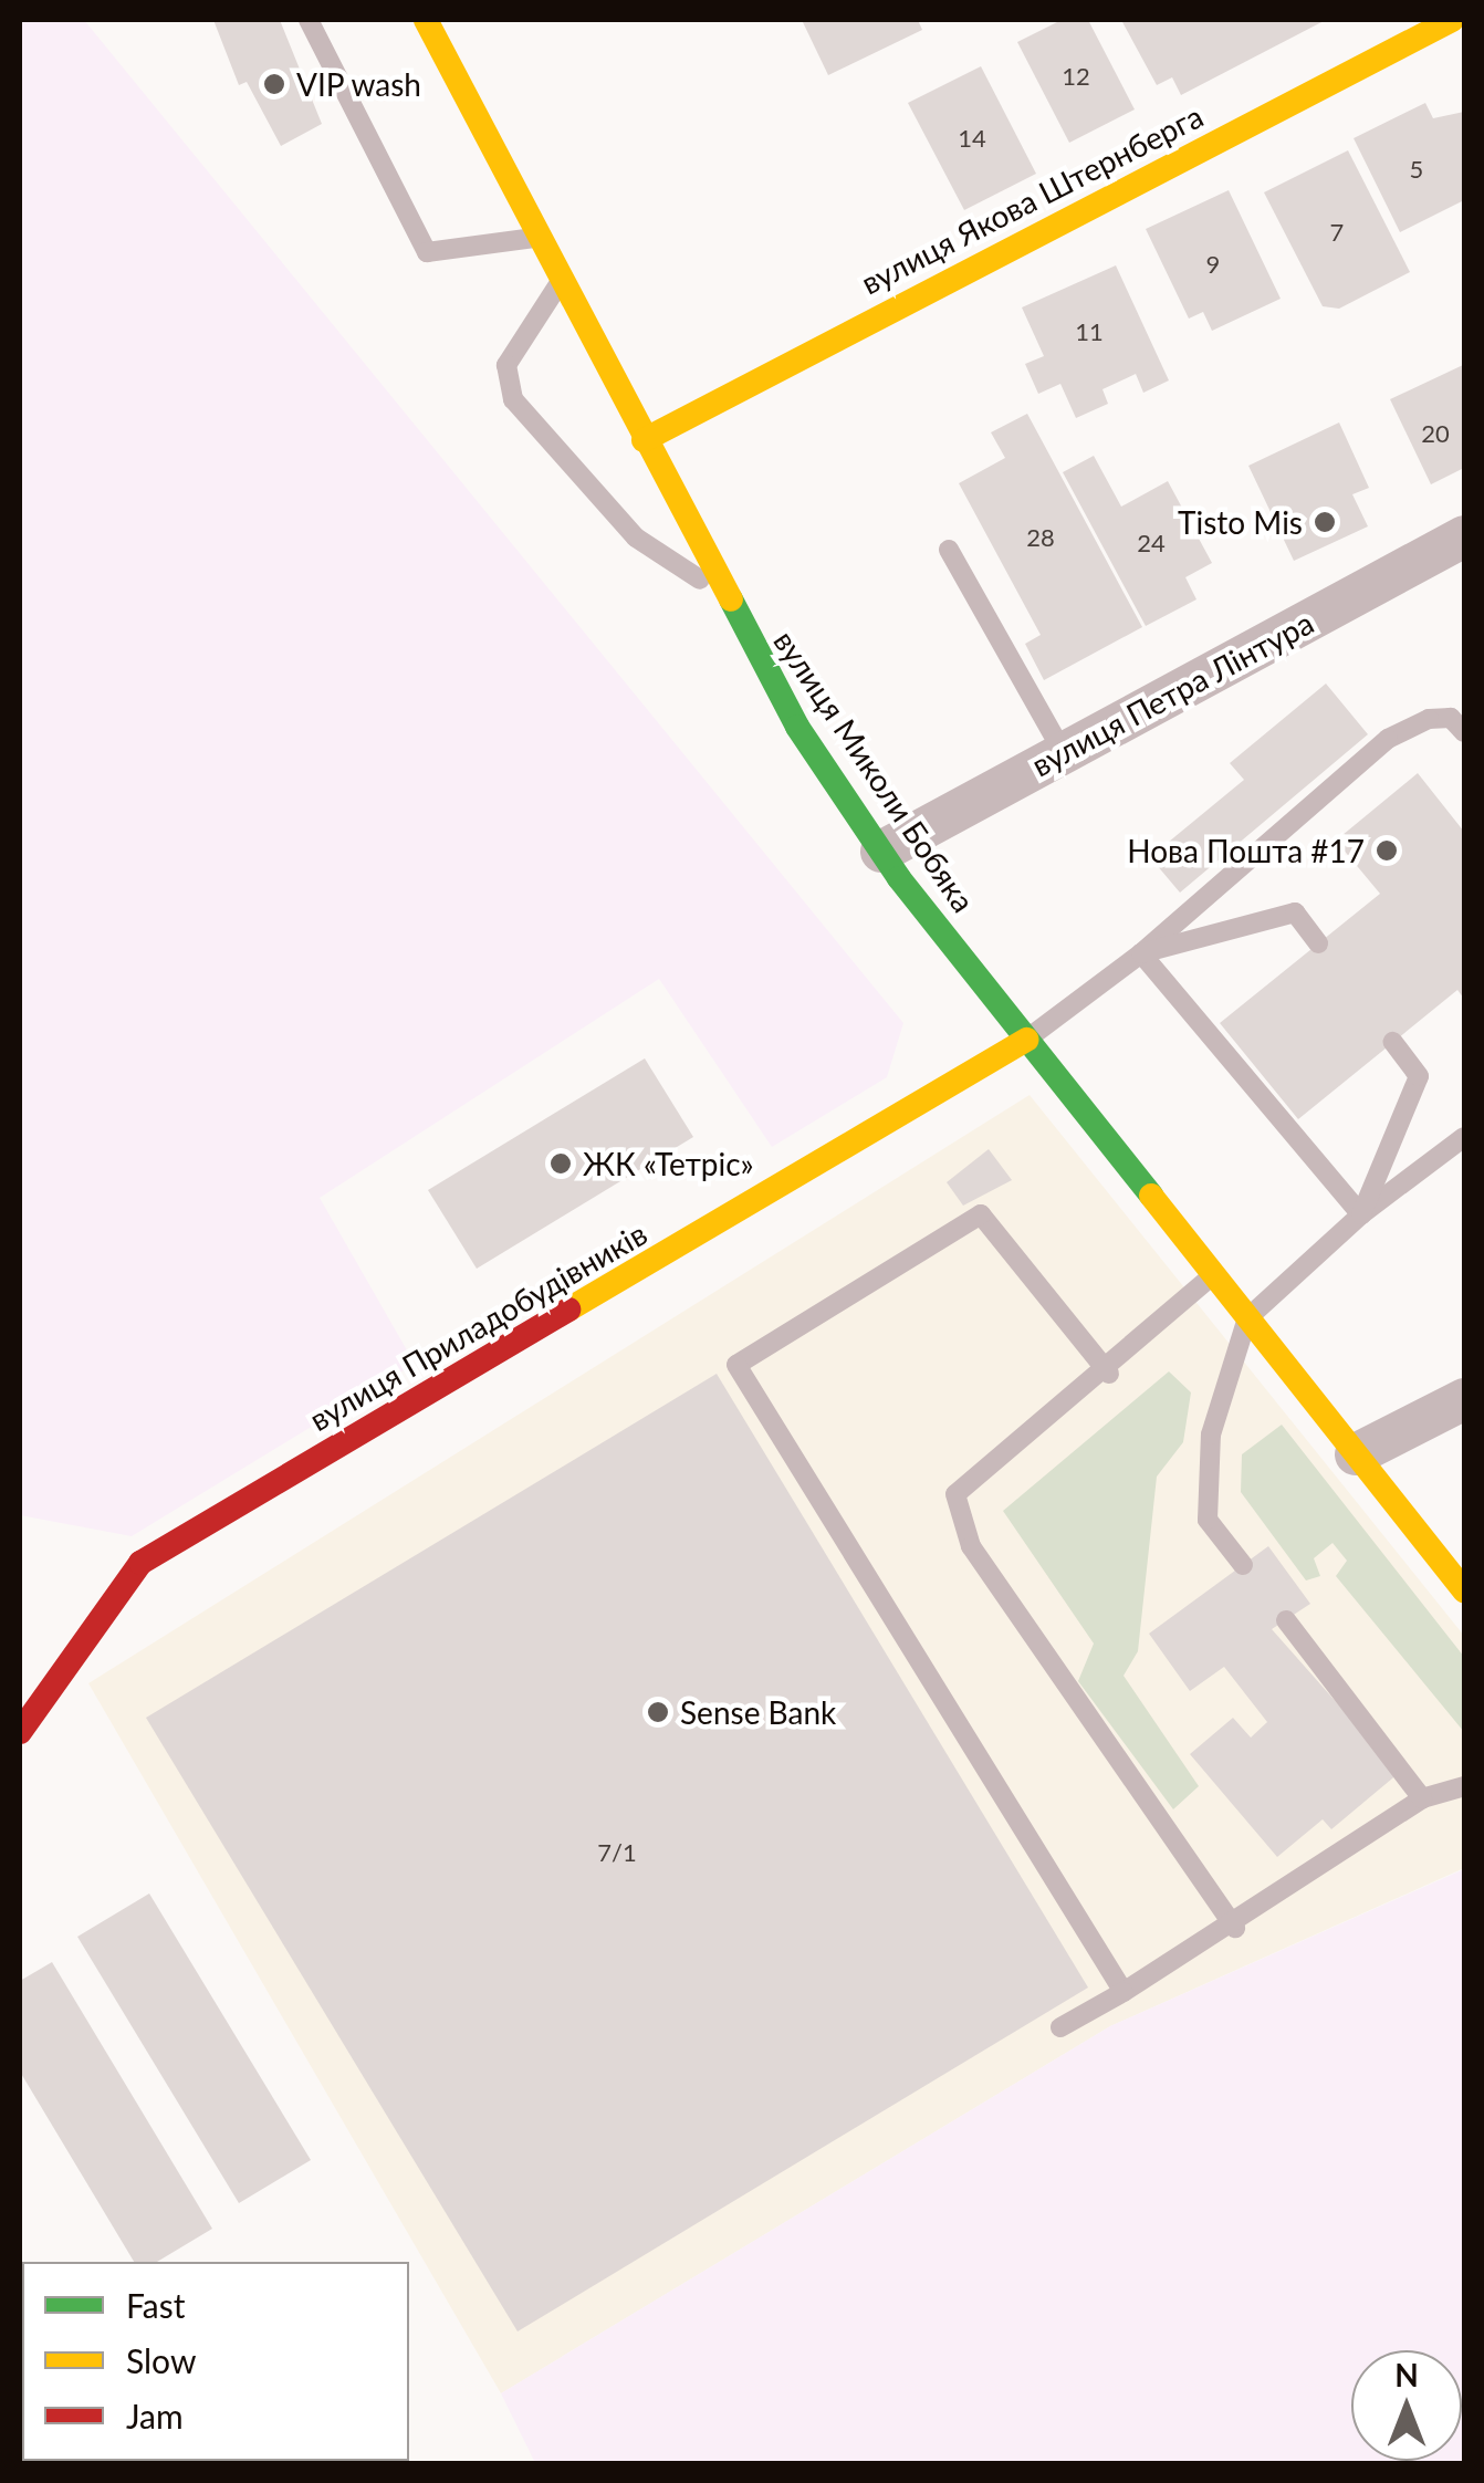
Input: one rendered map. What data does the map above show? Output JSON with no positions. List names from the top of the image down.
{
  "streets": {
    "street": [
      "вулиця Якова Штернберга",
      "вулиця Петра Лінтура",
      "вулиця Миколи Бобяка",
      "вулиця Приладобудівників"
    ]
  },
  "crossings": [
    ["вулиця Якова Штернберга", "вулиця Миколи Бобяка"],
    ["вулиця Петра Лінтура", "вулиця Миколи Бобяка"],
    ["вулиця Миколи Бобяка", "вулиця Приладобудівників"]
  ],
  "places": [
    "VIP wash",
    "Tisto Mis",
    "Нова Пошта #17",
    "ЖК «Тетріс»",
    "Sense Bank"
  ],
  "house_numbers": [
    "12",
    "14",
    "5",
    "7",
    "9",
    "11",
    "20",
    "28",
    "24",
    "7/1"
  ],
  "legend": ["Fast", "Slow", "Jam"],
  "north": "top"
}
